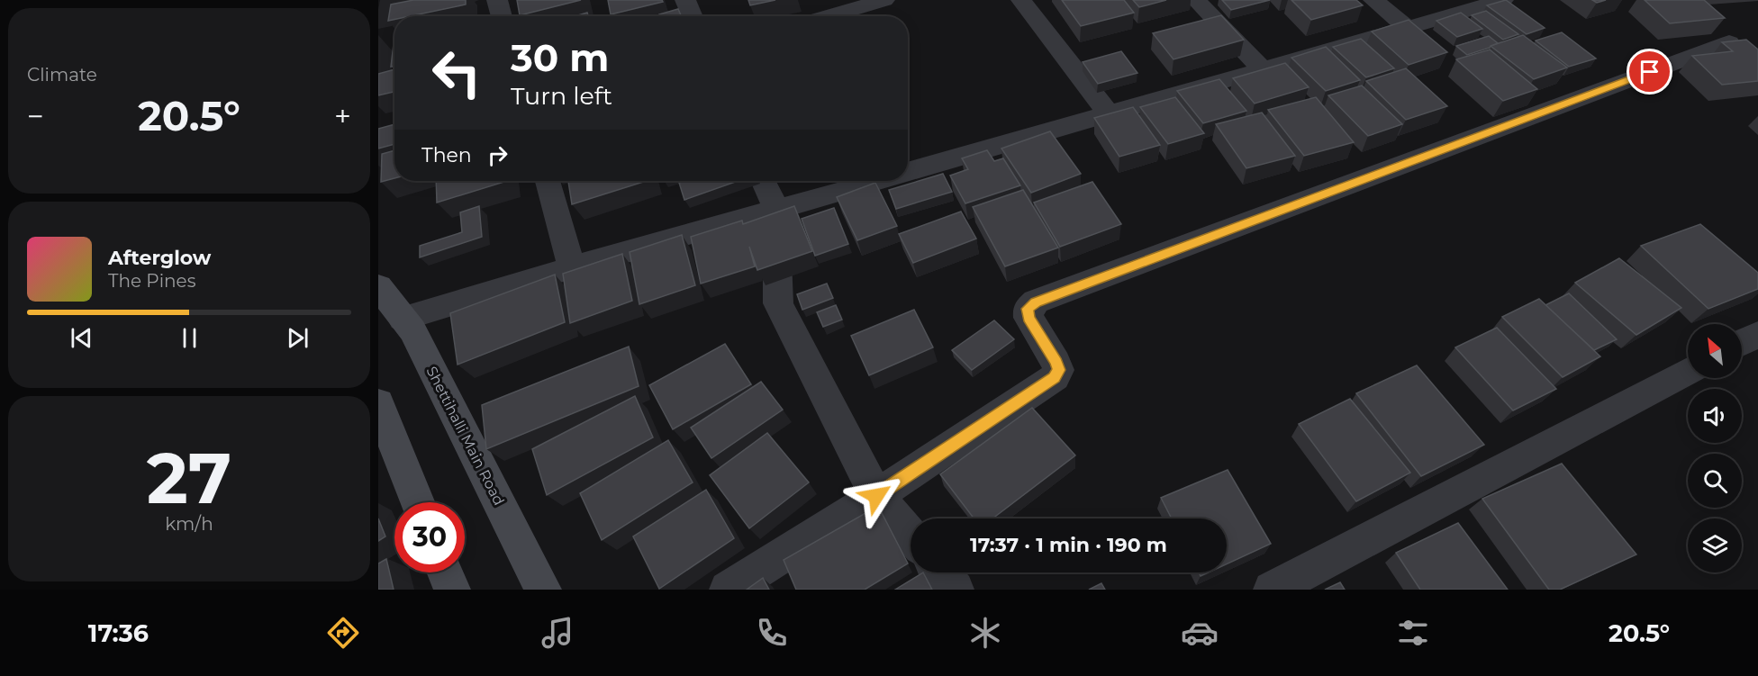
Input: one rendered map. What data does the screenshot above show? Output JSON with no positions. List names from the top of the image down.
{
  "streets": {
    "main road": ["Shettihalli Main Road"]
  },
  "north": "top left",
  "page": {
    "tile": [
      "Climate",
      ["27", "km/h"]
    ],
    "turn": ["30 m", "Turn left"],
    "heat": ["−", "20.5°", "+"],
    "then": "Then",
    "song": ["Afterglow", "The Pines"],
    "limit": "30",
    "trip": "17:37 · 1 min · 190 m",
    "tabs": ["17:36", "20.5°"]
  }
}
